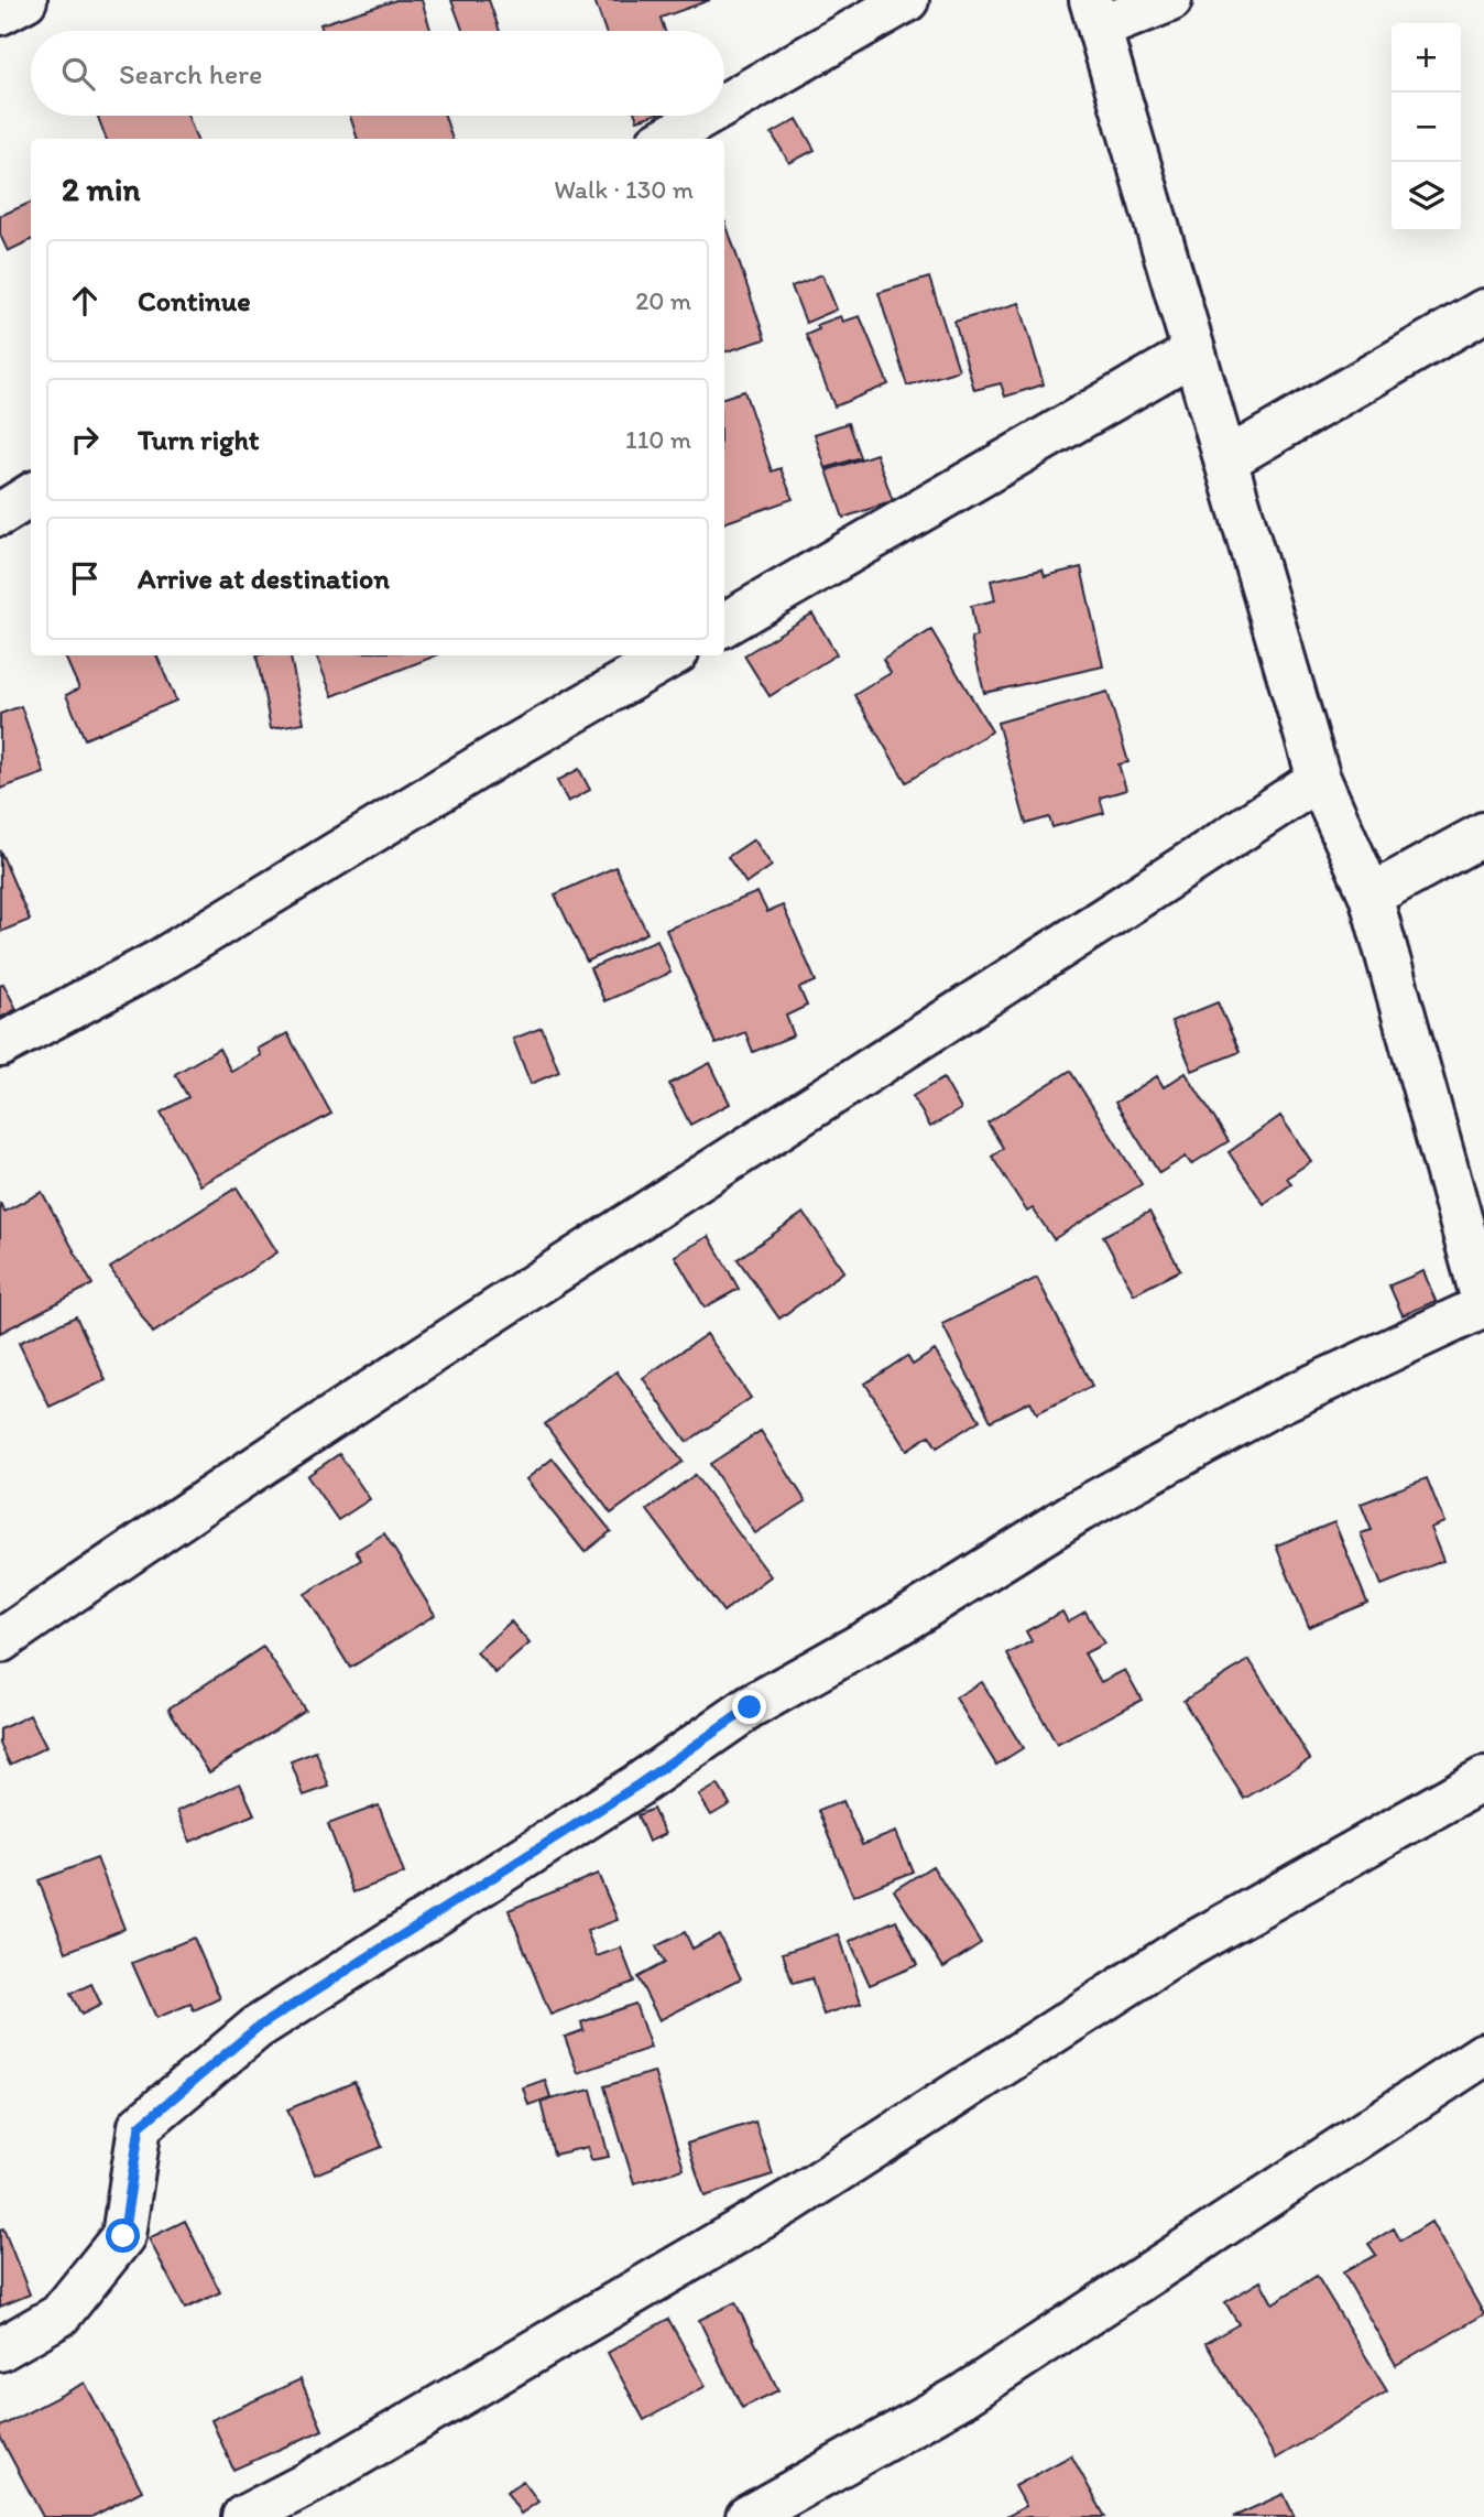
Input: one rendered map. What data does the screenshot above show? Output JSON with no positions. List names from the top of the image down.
{
  "page": {
    "map_buttons": ["+", "−"],
    "search": "Search here",
    "heading": ["2 min", "Walk · 130 m"],
    "list": [
      ["Continue", "20 m"],
      ["Turn right", "110 m"],
      "Arrive at destination"
    ]
  }
}
